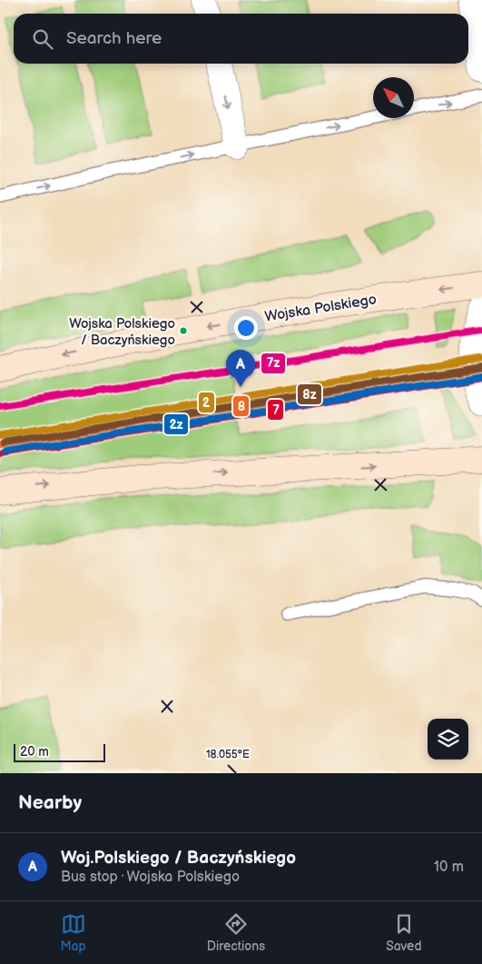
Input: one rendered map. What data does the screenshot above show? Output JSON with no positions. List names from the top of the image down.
{
  "streets": {
    "street": ["Wojska Polskiego"]
  },
  "places": ["Wojska Polskiego / Baczyńskiego"],
  "lines": [
    "transit line 7z",
    "transit line 2",
    "transit line 8z",
    "transit line 8",
    "transit line 2z",
    "transit line 7"
  ],
  "scale_bar": "20 m",
  "north": "top left",
  "page": {
    "search": "Search here",
    "pins": "A",
    "scale": "20 m",
    "heading": "Nearby",
    "list": [
      {
        "mark": "A",
        "name": "Woj.Polskiego / Baczyńskiego",
        "note": "Bus stop · Wojska Polskiego",
        "value": "10 m"
      }
    ],
    "nav": ["Map", "Directions", "Saved"]
  },
  "coordinates": ["18.055°E"]
}
